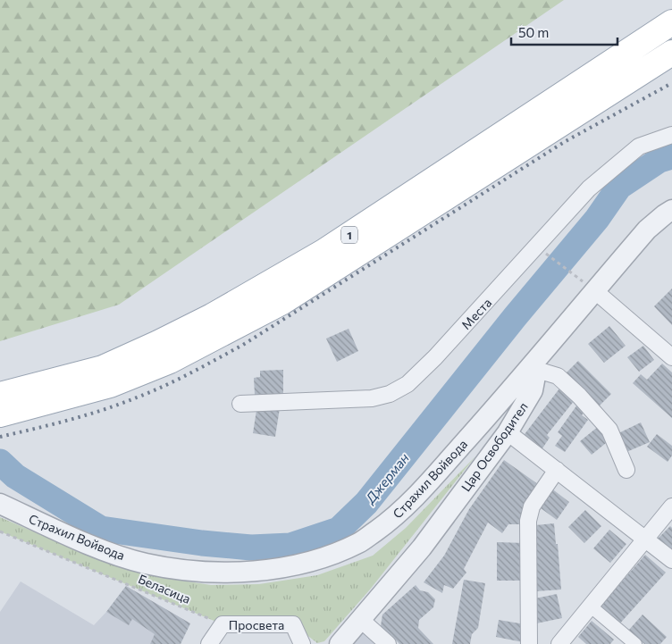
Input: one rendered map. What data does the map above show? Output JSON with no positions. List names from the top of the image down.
{
  "streets": {
    "main road": ["1"],
    "street": [
      "Места",
      "Цар Освободител",
      "Страхил Войвода",
      "Просвета"
    ],
    "path": ["Беласица"]
  },
  "crossings": [
    ["Цар Освободител", "Страхил Войвода"],
    ["Беласица", "Просвета"]
  ],
  "water": ["Джерман"],
  "scale_bar": "50 m"
}
